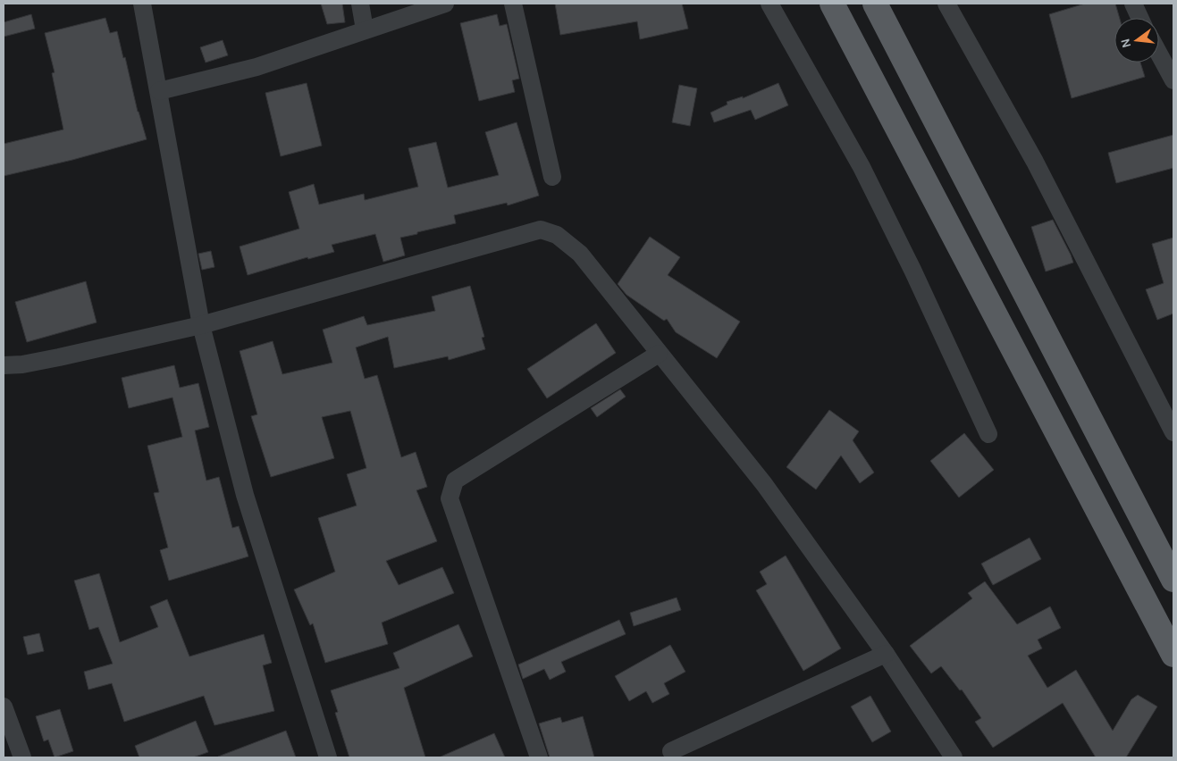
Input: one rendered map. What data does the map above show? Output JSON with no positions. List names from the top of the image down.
{
  "north": "left"
}
